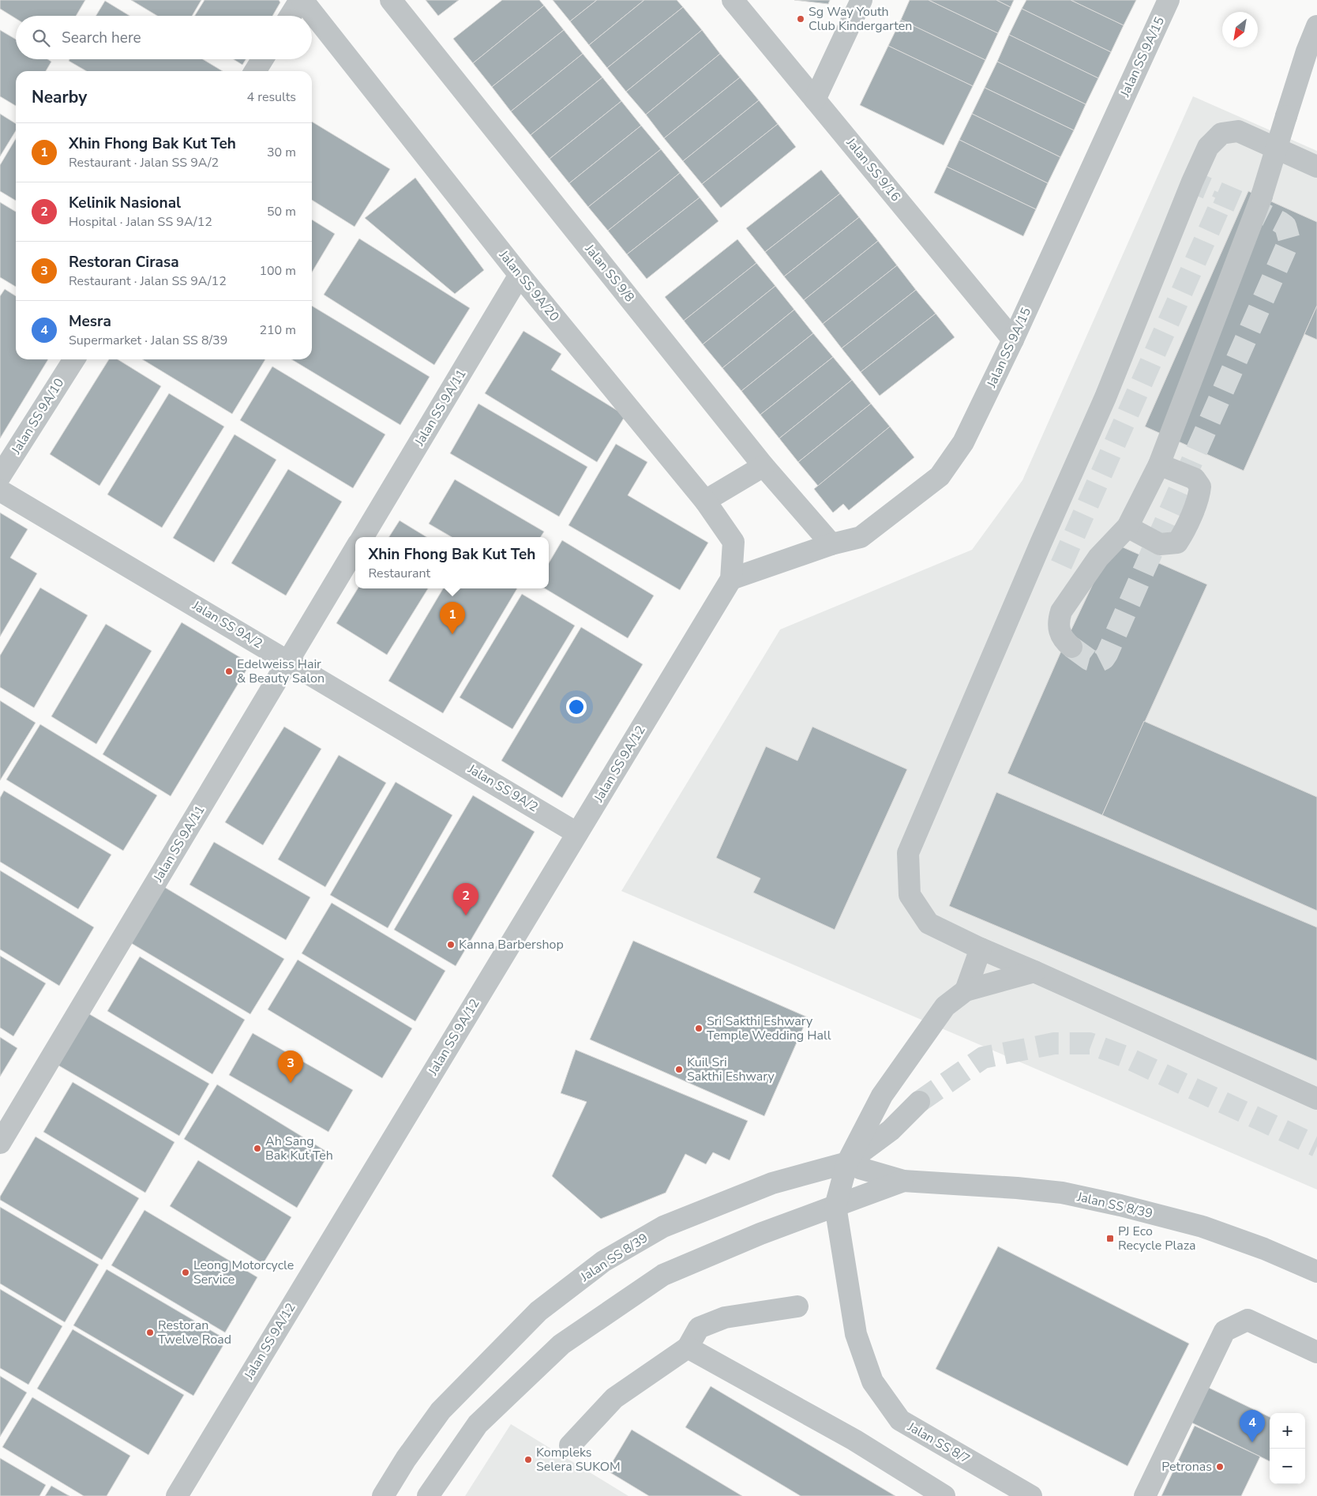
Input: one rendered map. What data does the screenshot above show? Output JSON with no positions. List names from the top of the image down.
{
  "streets": {
    "street": [
      "Jalan SS 9A/15",
      "Jalan SS 9/16",
      "Jalan SS 9/8",
      "Jalan SS 9A/20",
      "Jalan SS 9A/11",
      "Jalan SS 9A/10",
      "Jalan SS 9A/2",
      "Jalan SS 9A/12",
      "Jalan SS 8/39",
      "Jalan SS 8/7"
    ]
  },
  "crossings": [
    ["Jalan SS 9A/15", "Jalan SS 9/16"],
    ["Jalan SS 9A/15", "Jalan SS 9/8"],
    ["Jalan SS 9A/15", "Jalan SS 9A/20"],
    ["Jalan SS 9A/15", "Jalan SS 9A/12"],
    ["Jalan SS 9A/20", "Jalan SS 9A/11"],
    ["Jalan SS 9A/20", "Jalan SS 9A/12"],
    ["Jalan SS 9A/11", "Jalan SS 9A/2"],
    ["Jalan SS 9A/2", "Jalan SS 9A/12"],
    ["Jalan SS 8/39", "Jalan SS 8/7"]
  ],
  "places": {
    "other": [
      "Sg Way Youth Club Kindergarten",
      "Edelweiss Hair & Beauty Salon",
      "Kanna Barbershop",
      "Sri Sakthi Eshwary Temple Wedding Hall",
      "Kuil Sri Sakthi Eshwary",
      "Ah Sang Bak Kut Teh",
      "Leong Motorcycle Service",
      "Restoran Twelve Road",
      "Kompleks Selera SUKOM",
      "Petronas"
    ],
    "transit": ["PJ Eco Recycle Plaza"]
  },
  "north": "bottom left",
  "page": {
    "search": "Search here",
    "heading": ["Nearby", "4 results"],
    "list": [
      {
        "mark": "1",
        "name": "Xhin Fhong Bak Kut Teh",
        "note": "Restaurant · Jalan SS 9A/2",
        "value": "30 m"
      },
      {
        "mark": "2",
        "name": "Kelinik Nasional",
        "note": "Hospital · Jalan SS 9A/12",
        "value": "50 m"
      },
      {
        "mark": "3",
        "name": "Restoran Cirasa",
        "note": "Restaurant · Jalan SS 9A/12",
        "value": "100 m"
      },
      {
        "mark": "4",
        "name": "Mesra",
        "note": "Supermarket · Jalan SS 8/39",
        "value": "210 m"
      }
    ],
    "popup": ["Xhin Fhong Bak Kut Teh", "Restaurant"],
    "pins": [
      "1",
      "2",
      "3",
      "4"
    ],
    "map_buttons": ["+", "−"]
  }
}
